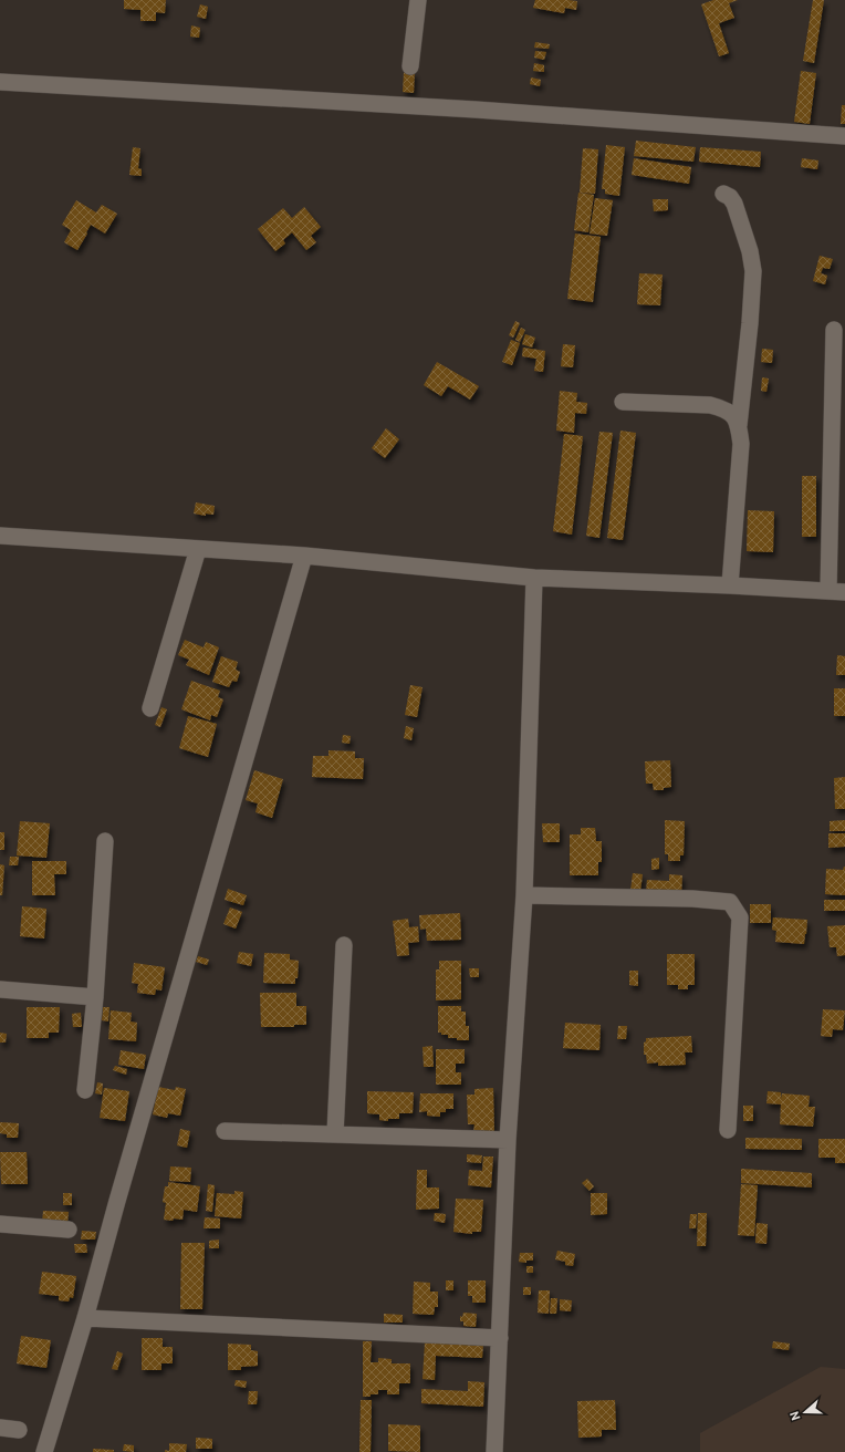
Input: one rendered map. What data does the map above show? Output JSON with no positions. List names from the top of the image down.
{
  "north": "left"
}
